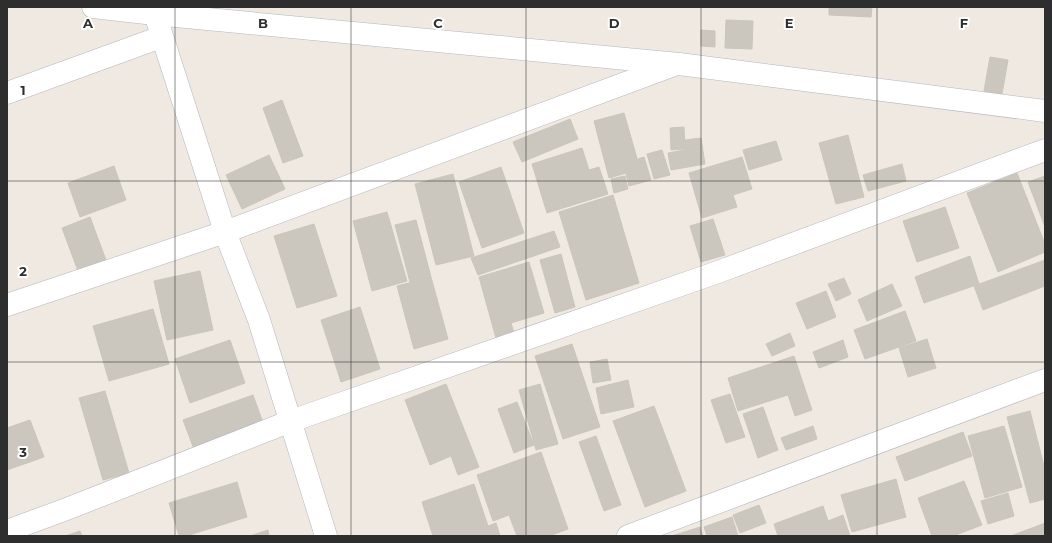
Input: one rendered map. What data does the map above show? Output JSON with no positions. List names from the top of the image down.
{
  "grid": {
    "columns": [
      "A",
      "B",
      "C",
      "D",
      "E",
      "F"
    ],
    "rows": ["1", "2", "3"]
  }
}
